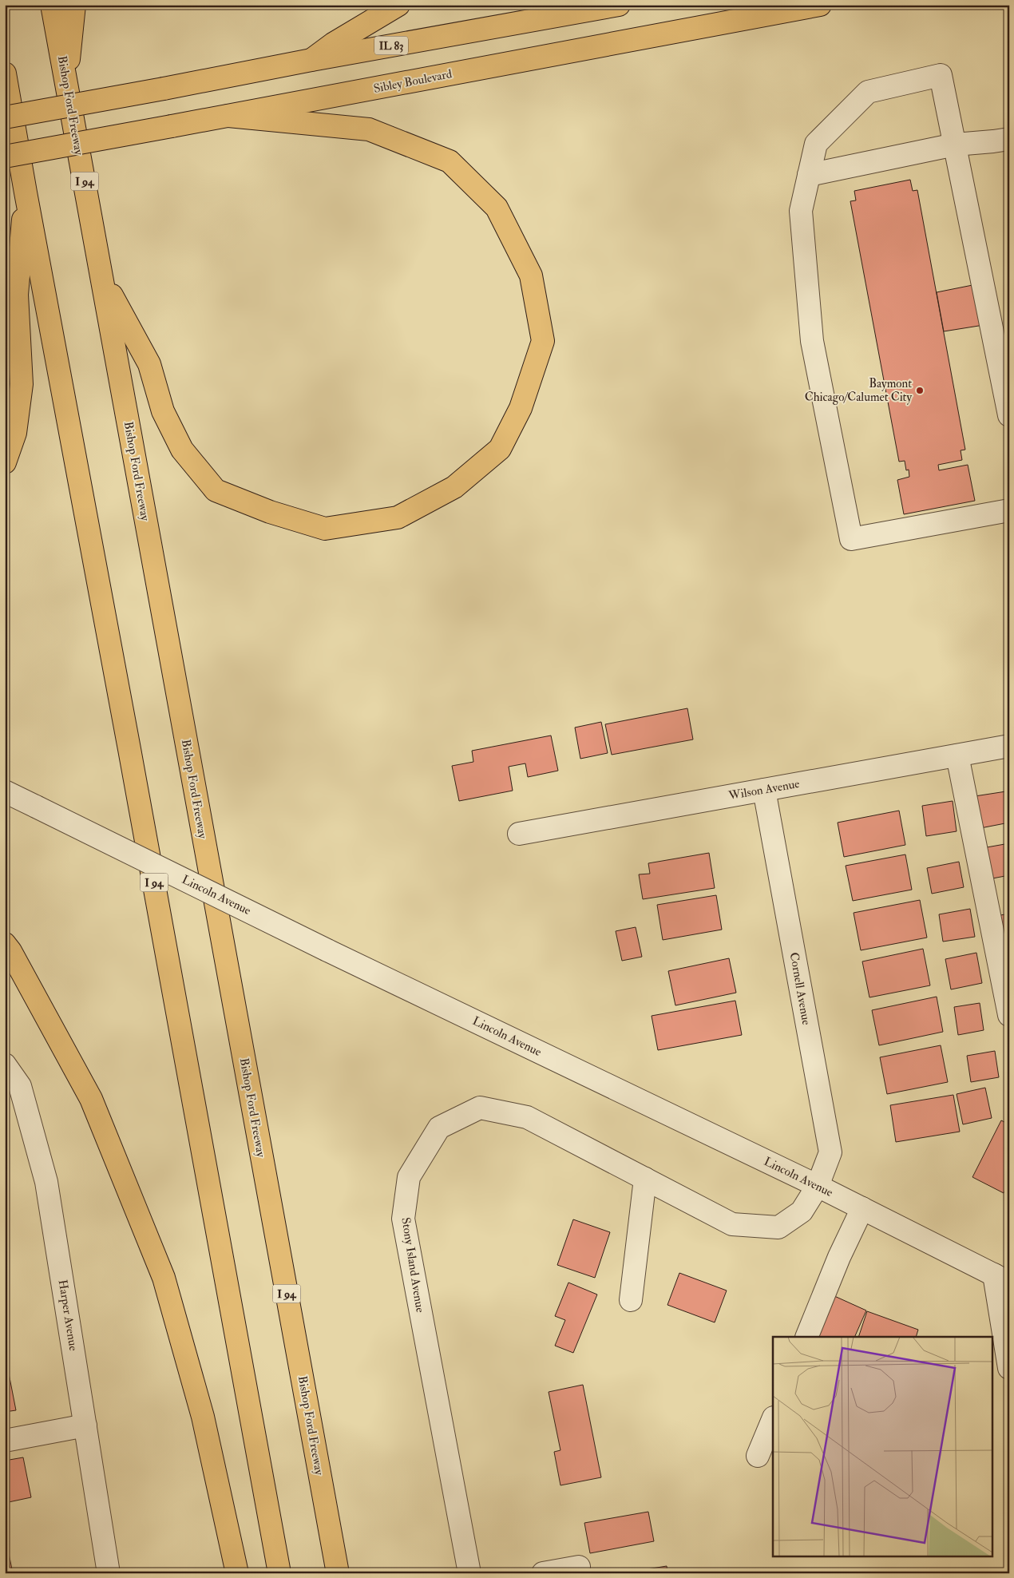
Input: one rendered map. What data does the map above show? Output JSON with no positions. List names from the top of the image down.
{
  "streets": {
    "main road": [
      "IL 83",
      "Sibley Boulevard",
      "Bishop Ford Freeway",
      "I 94"
    ],
    "street": [
      "Wilson Avenue",
      "Lincoln Avenue",
      "Cornell Avenue",
      "Stony Island Avenue",
      "Harper Avenue"
    ]
  },
  "crossings": [
    ["Wilson Avenue", "Cornell Avenue"],
    ["Lincoln Avenue", "Cornell Avenue"],
    ["Lincoln Avenue", "Stony Island Avenue"],
    ["Cornell Avenue", "Stony Island Avenue"]
  ],
  "places": ["Baymont Chicago/Calumet City"]
}
